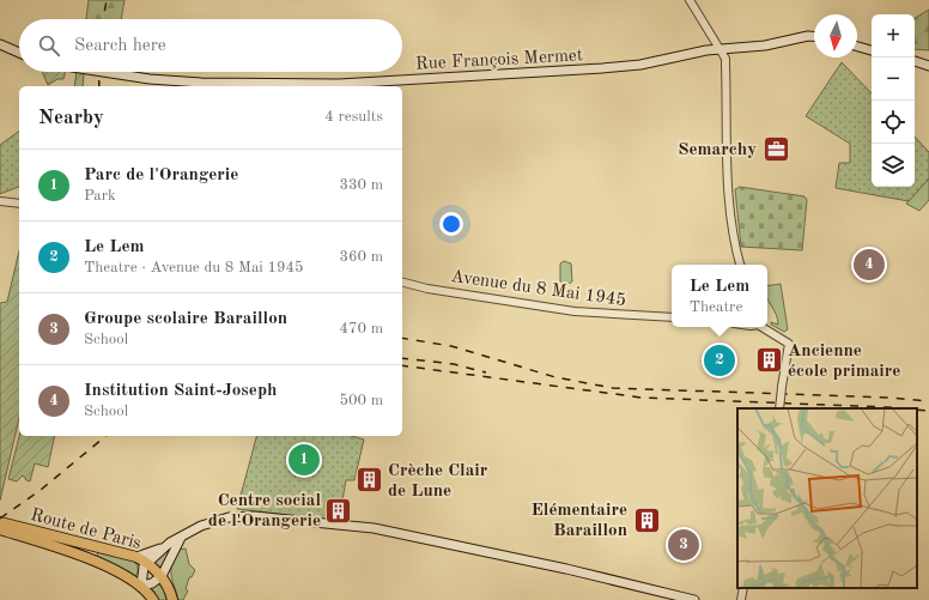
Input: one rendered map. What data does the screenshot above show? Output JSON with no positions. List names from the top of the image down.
{
  "streets": {
    "main road": ["Rue François Mermet", "Route de Paris"],
    "street": ["Avenue du 8 Mai 1945"]
  },
  "places": {
    "office": ["Semarchy"],
    "building": [
      "Ancienne école primaire",
      "Crèche Clair de Lune",
      "Centre social de l'Orangerie",
      "Elémentaire Baraillon"
    ]
  },
  "north": "bottom",
  "page": {
    "map_buttons": ["+", "−"],
    "search": "Search here",
    "heading": ["Nearby", "4 results"],
    "list": [
      {
        "mark": "1",
        "name": "Parc de l'Orangerie",
        "note": "Park",
        "value": "330 m"
      },
      {
        "mark": "2",
        "name": "Le Lem",
        "note": "Theatre · Avenue du 8 Mai 1945",
        "value": "360 m"
      },
      {
        "mark": "3",
        "name": "Groupe scolaire Baraillon",
        "note": "School",
        "value": "470 m"
      },
      {
        "mark": "4",
        "name": "Institution Saint-Joseph",
        "note": "School",
        "value": "500 m"
      }
    ],
    "pins": [
      "4",
      "2",
      "1",
      "3"
    ],
    "popup": ["Le Lem", "Theatre"]
  }
}
